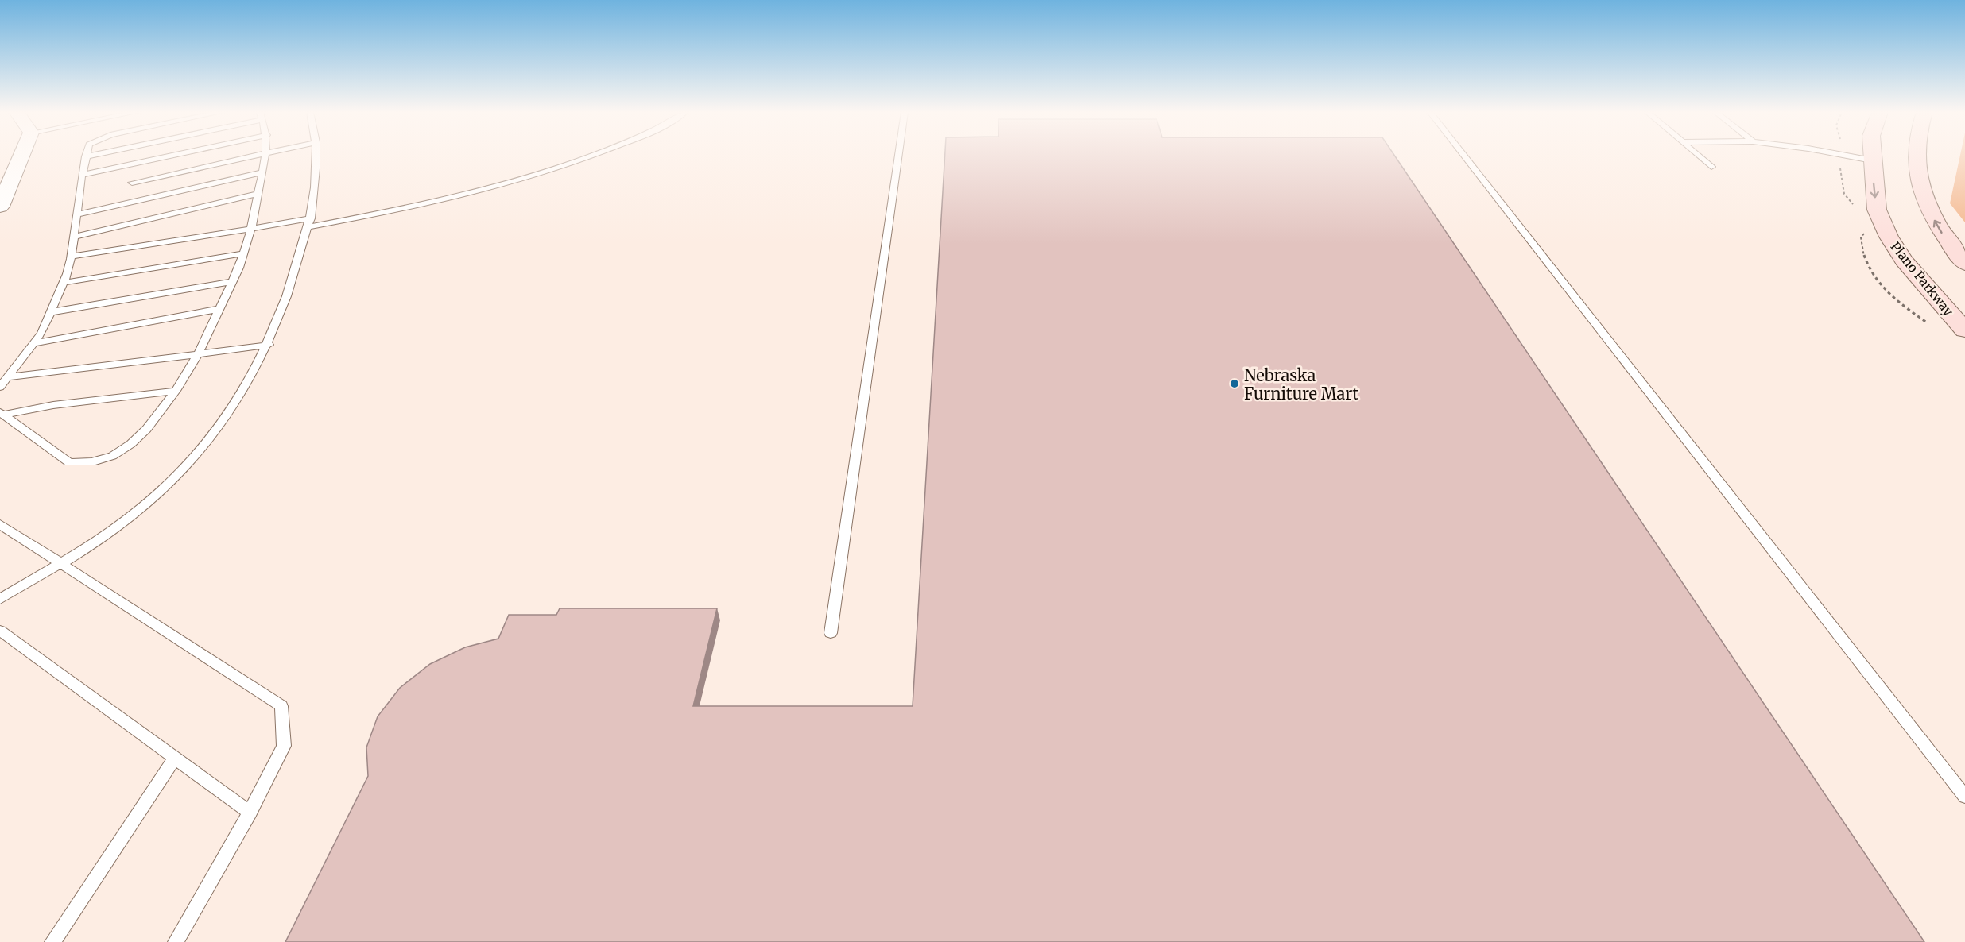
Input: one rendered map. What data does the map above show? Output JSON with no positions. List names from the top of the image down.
{
  "streets": {
    "main road": ["Plano Parkway"]
  },
  "places": ["Nebraska Furniture Mart"]
}
